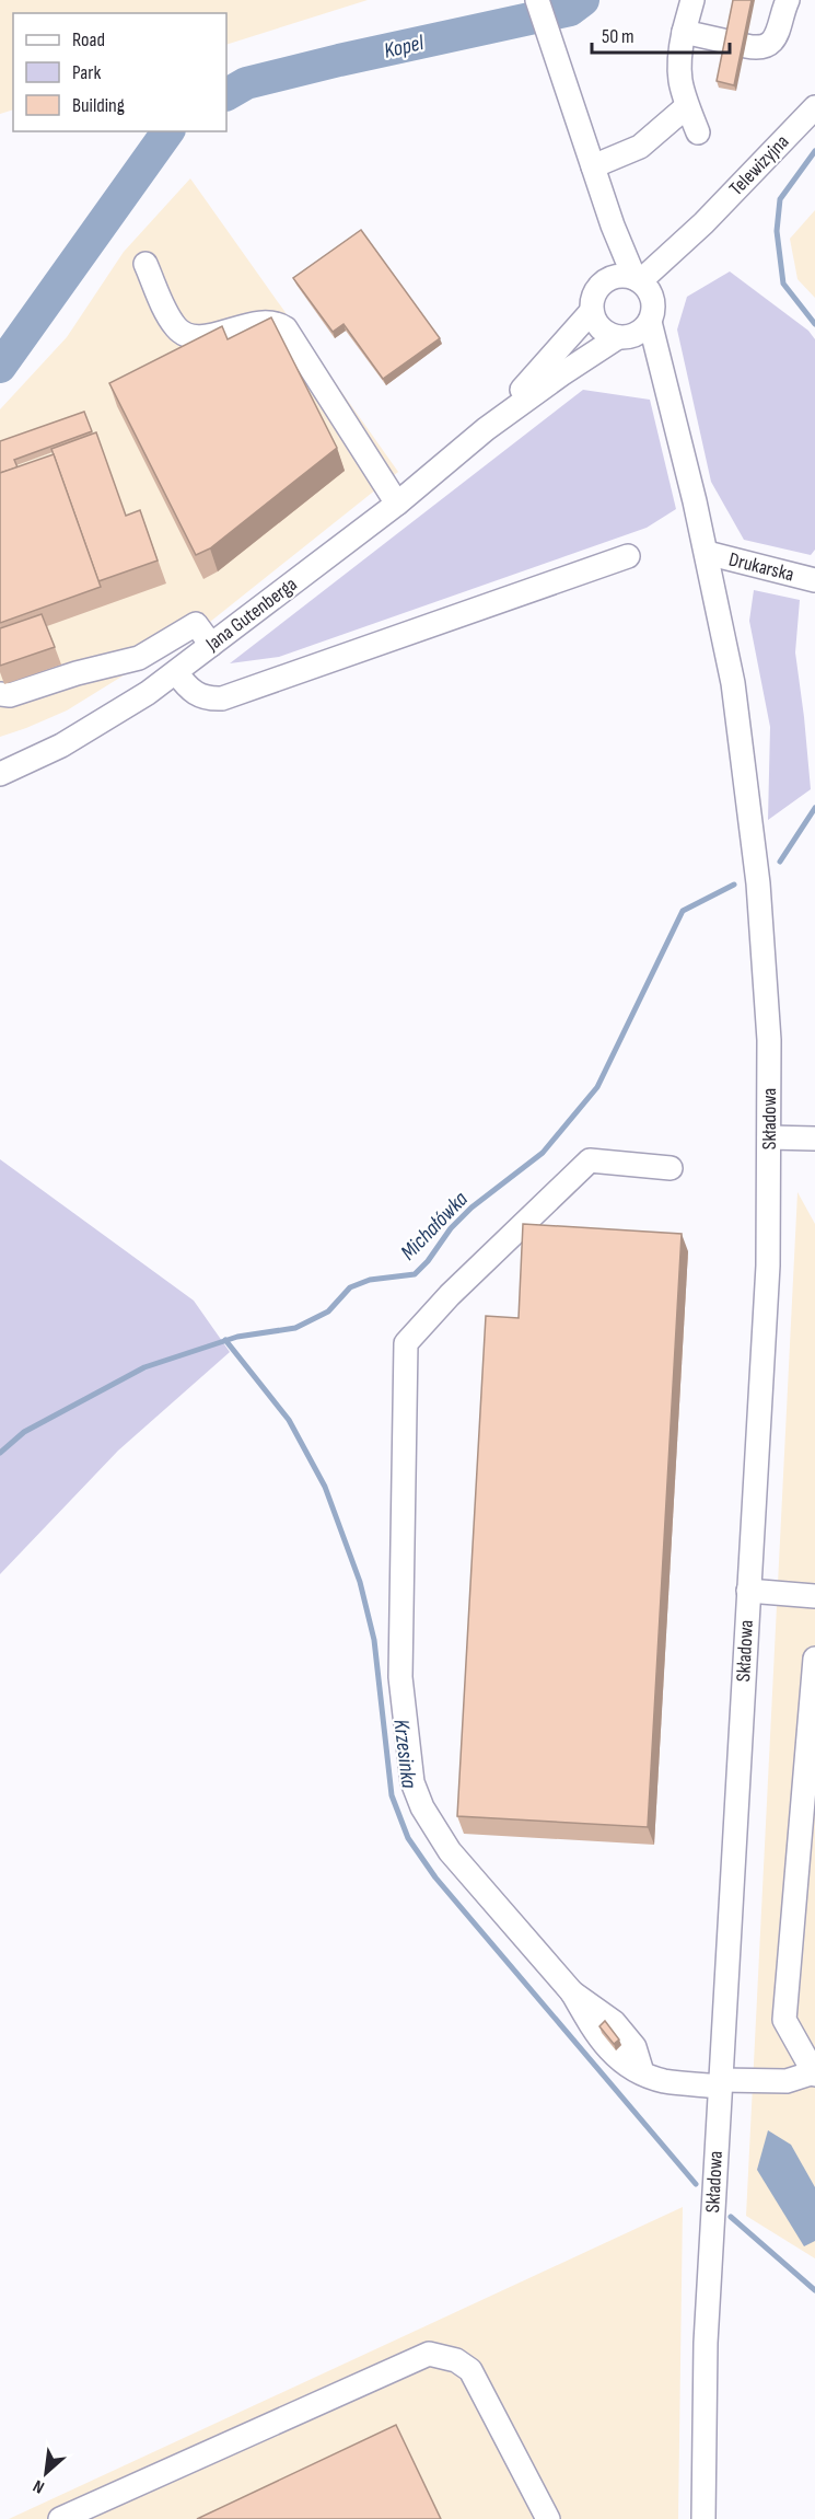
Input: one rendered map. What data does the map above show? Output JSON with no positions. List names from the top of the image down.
{
  "streets": {
    "street": [
      "Telewizyjna",
      "Drukarska",
      "Jana Gutenberga",
      "Składowa"
    ]
  },
  "crossings": [
    ["Telewizyjna", "Jana Gutenberga"],
    ["Drukarska", "Składowa"]
  ],
  "water": ["Kopel", "Michałówka", "Krzesinka"],
  "legend": ["Road", "Park", "Building"],
  "scale_bar": "50 m",
  "north": "bottom left"
}
